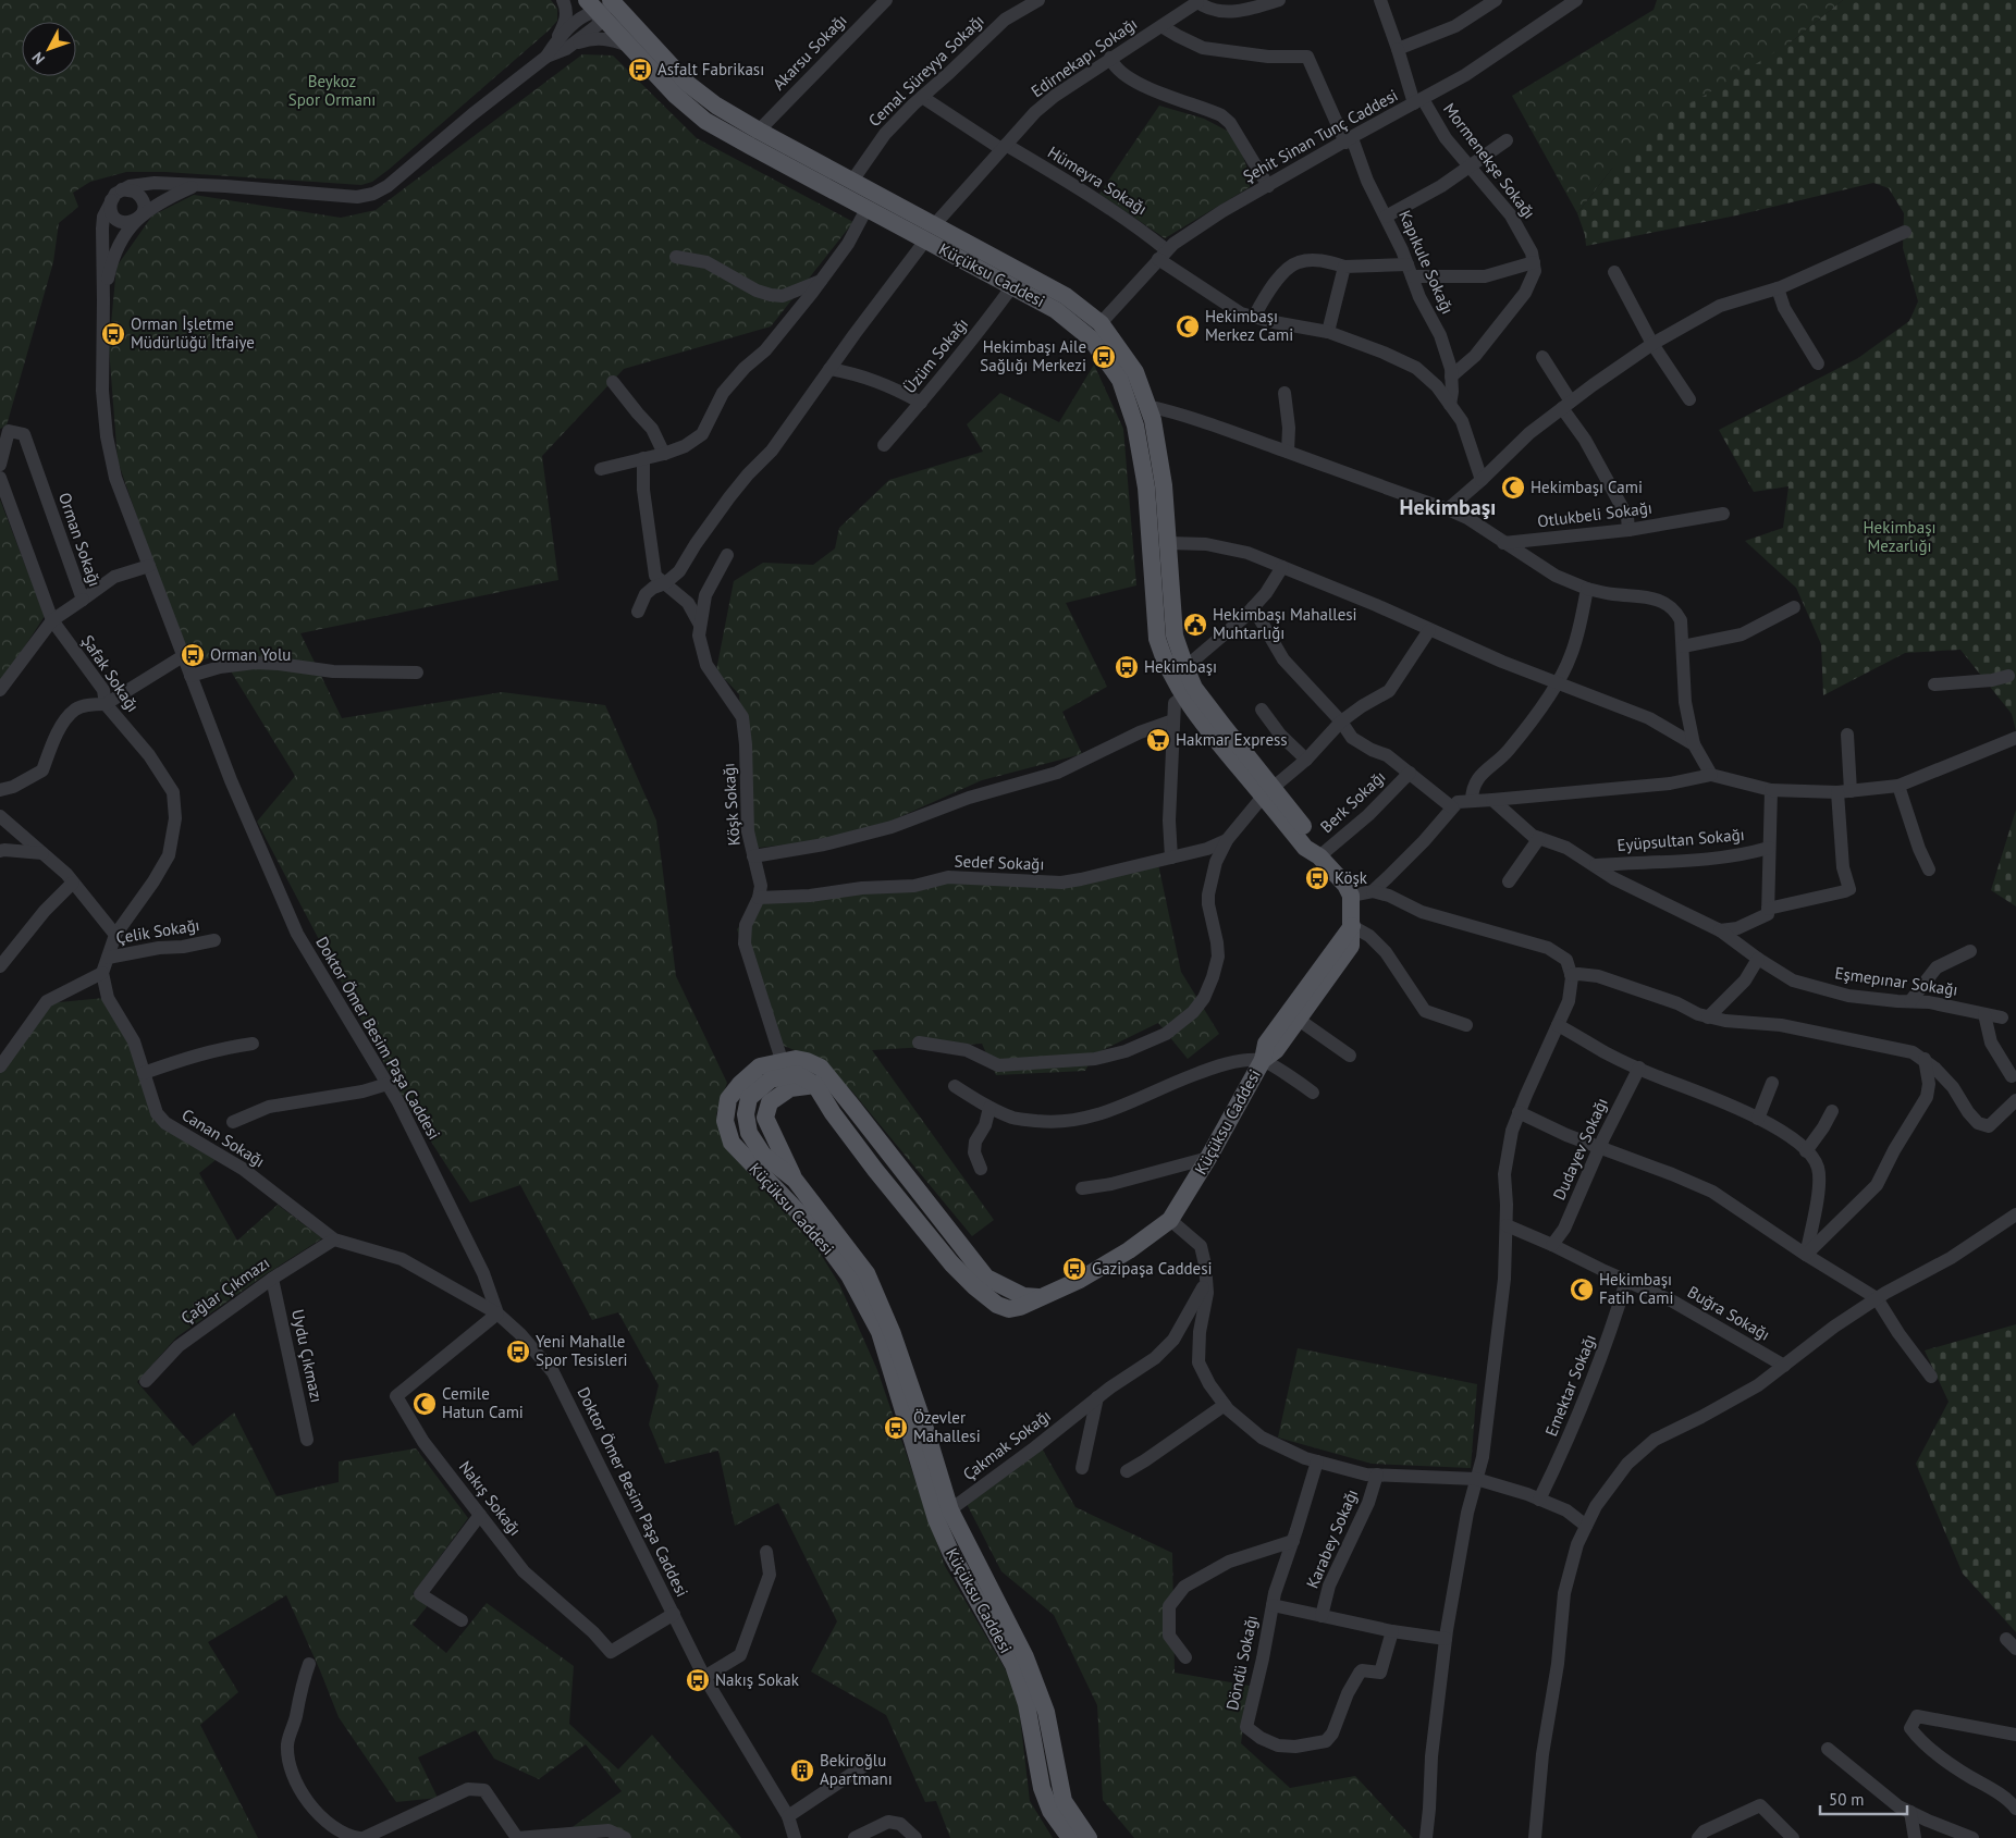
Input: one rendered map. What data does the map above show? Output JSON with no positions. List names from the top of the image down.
{
  "streets": {
    "main road": ["Küçüksu Caddesi"],
    "street": [
      "Akarsu Sokağı",
      "Edirnekapı Sokağı",
      "Cemal Süreyya Sokağı",
      "Şehit Sinan Tunç Caddesi",
      "Mormenekşe Sokağı",
      "Hümeyra Sokağı",
      "Kapıkule Sokağı",
      "Üzüm Sokağı",
      "Otlukbeli Sokağı",
      "Orman Sokağı",
      "Şafak Sokağı",
      "Berk Sokağı",
      "Köşk Sokağı",
      "Eyüpsultan Sokağı",
      "Sedef Sokağı",
      "Çelik Sokağı",
      "Eşmepınar Sokağı",
      "Doktor Ömer Besim Paşa Caddesi",
      "Canan Sokağı",
      "Dudayev Sokağı",
      "Çağlar Çıkmazı",
      "Buğra Sokağı",
      "Uydu Çıkmazı",
      "Emektar Sokağı",
      "Çakmak Sokağı",
      "Nakış Sokağı",
      "Karabey Sokağı",
      "Döndü Sokağı"
    ]
  },
  "crossings": [
    ["Akarsu Sokağı", "Küçüksu Caddesi"],
    ["Edirnekapı Sokağı", "Hümeyra Sokağı"],
    ["Edirnekapı Sokağı", "Kapıkule Sokağı"],
    ["Edirnekapı Sokağı", "Küçüksu Caddesi"],
    ["Cemal Süreyya Sokağı", "Hümeyra Sokağı"],
    ["Cemal Süreyya Sokağı", "Küçüksu Caddesi"],
    ["Şehit Sinan Tunç Caddesi", "Mormenekşe Sokağı"],
    ["Şehit Sinan Tunç Caddesi", "Hümeyra Sokağı"],
    ["Şehit Sinan Tunç Caddesi", "Kapıkule Sokağı"],
    ["Şehit Sinan Tunç Caddesi", "Küçüksu Caddesi"],
    ["Hümeyra Sokağı", "Kapıkule Sokağı"],
    ["Küçüksu Caddesi", "Üzüm Sokağı"],
    ["Küçüksu Caddesi", "Köşk Sokağı"],
    ["Küçüksu Caddesi", "Çakmak Sokağı"],
    ["Orman Sokağı", "Doktor Ömer Besim Paşa Caddesi"],
    ["Köşk Sokağı", "Sedef Sokağı"],
    ["Eyüpsultan Sokağı", "Eşmepınar Sokağı"],
    ["Doktor Ömer Besim Paşa Caddesi", "Canan Sokağı"],
    ["Doktor Ömer Besim Paşa Caddesi", "Nakış Sokağı"],
    ["Canan Sokağı", "Çağlar Çıkmazı"],
    ["Canan Sokağı", "Nakış Sokağı"],
    ["Dudayev Sokağı", "Buğra Sokağı"],
    ["Çağlar Çıkmazı", "Uydu Çıkmazı"],
    ["Buğra Sokağı", "Emektar Sokağı"]
  ],
  "districts": ["Hekimbaşı"],
  "parks": ["Beykoz Spor Ormanı", "Hekimbaşı Mezarlığı"],
  "places": {
    "bus stop": [
      "Asfalt Fabrikası",
      "Orman İşletme Müdürlüğü İtfaiye",
      "Hekimbaşı Aile Sağlığı Merkezi",
      "Orman Yolu",
      "Hekimbaşı",
      "Köşk",
      "Gazipaşa Caddesi",
      "Yeni Mahalle Spor Tesisleri",
      "Özevler Mahallesi",
      "Nakış Sokak"
    ],
    "mosque": [
      "Hekimbaşı Merkez Cami",
      "Hekimbaşı Cami",
      "Hekimbaşı Fatih Cami",
      "Cemile Hatun Cami"
    ],
    "public building": ["Hekimbaşı Mahallesi Muhtarlığı"],
    "supermarket": ["Hakmar Express"],
    "building": ["Bekiroğlu Apartmanı"]
  },
  "scale_bar": "50 m",
  "north": "bottom left"
}
